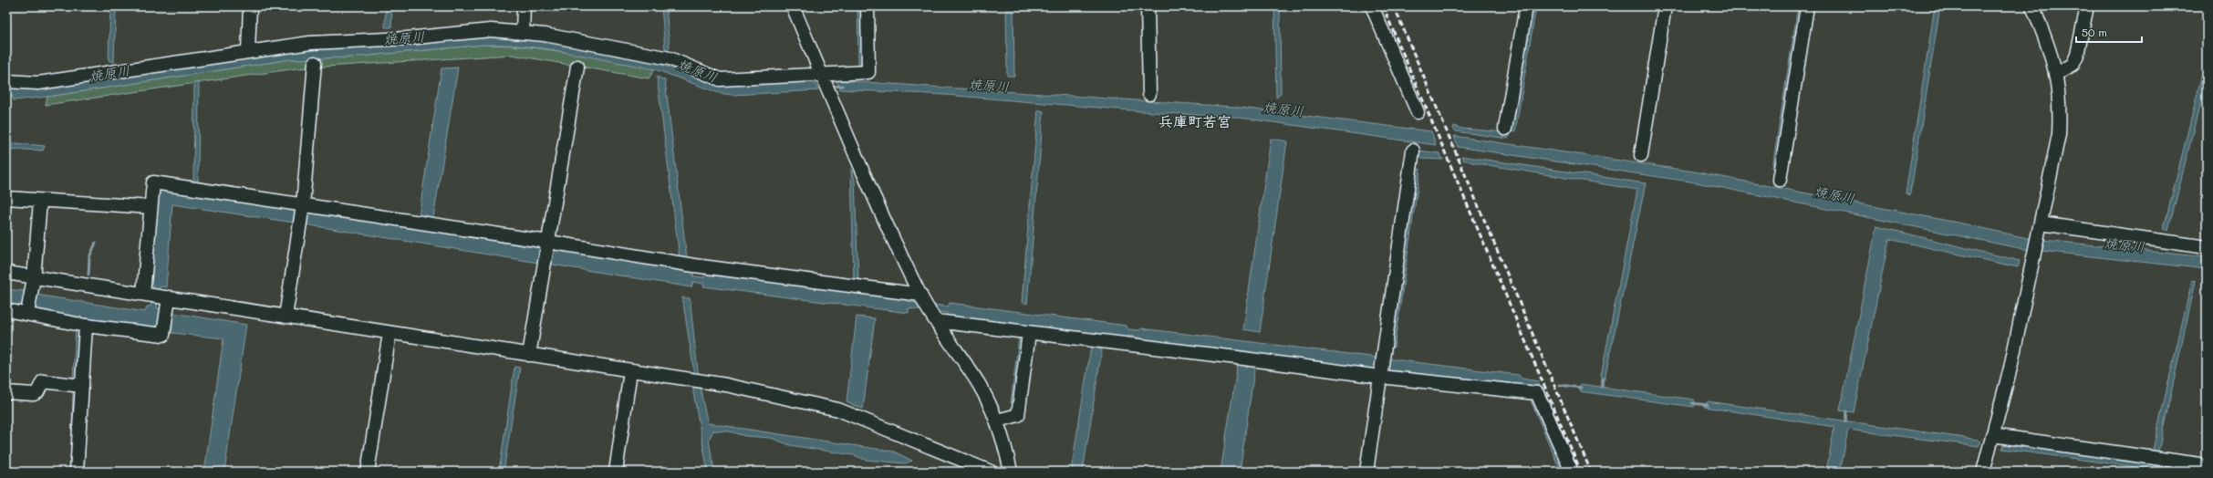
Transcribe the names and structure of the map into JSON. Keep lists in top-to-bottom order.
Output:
{
  "districts": ["兵庫町若宮"],
  "water": ["焼原川"],
  "scale_bar": "50 m"
}
